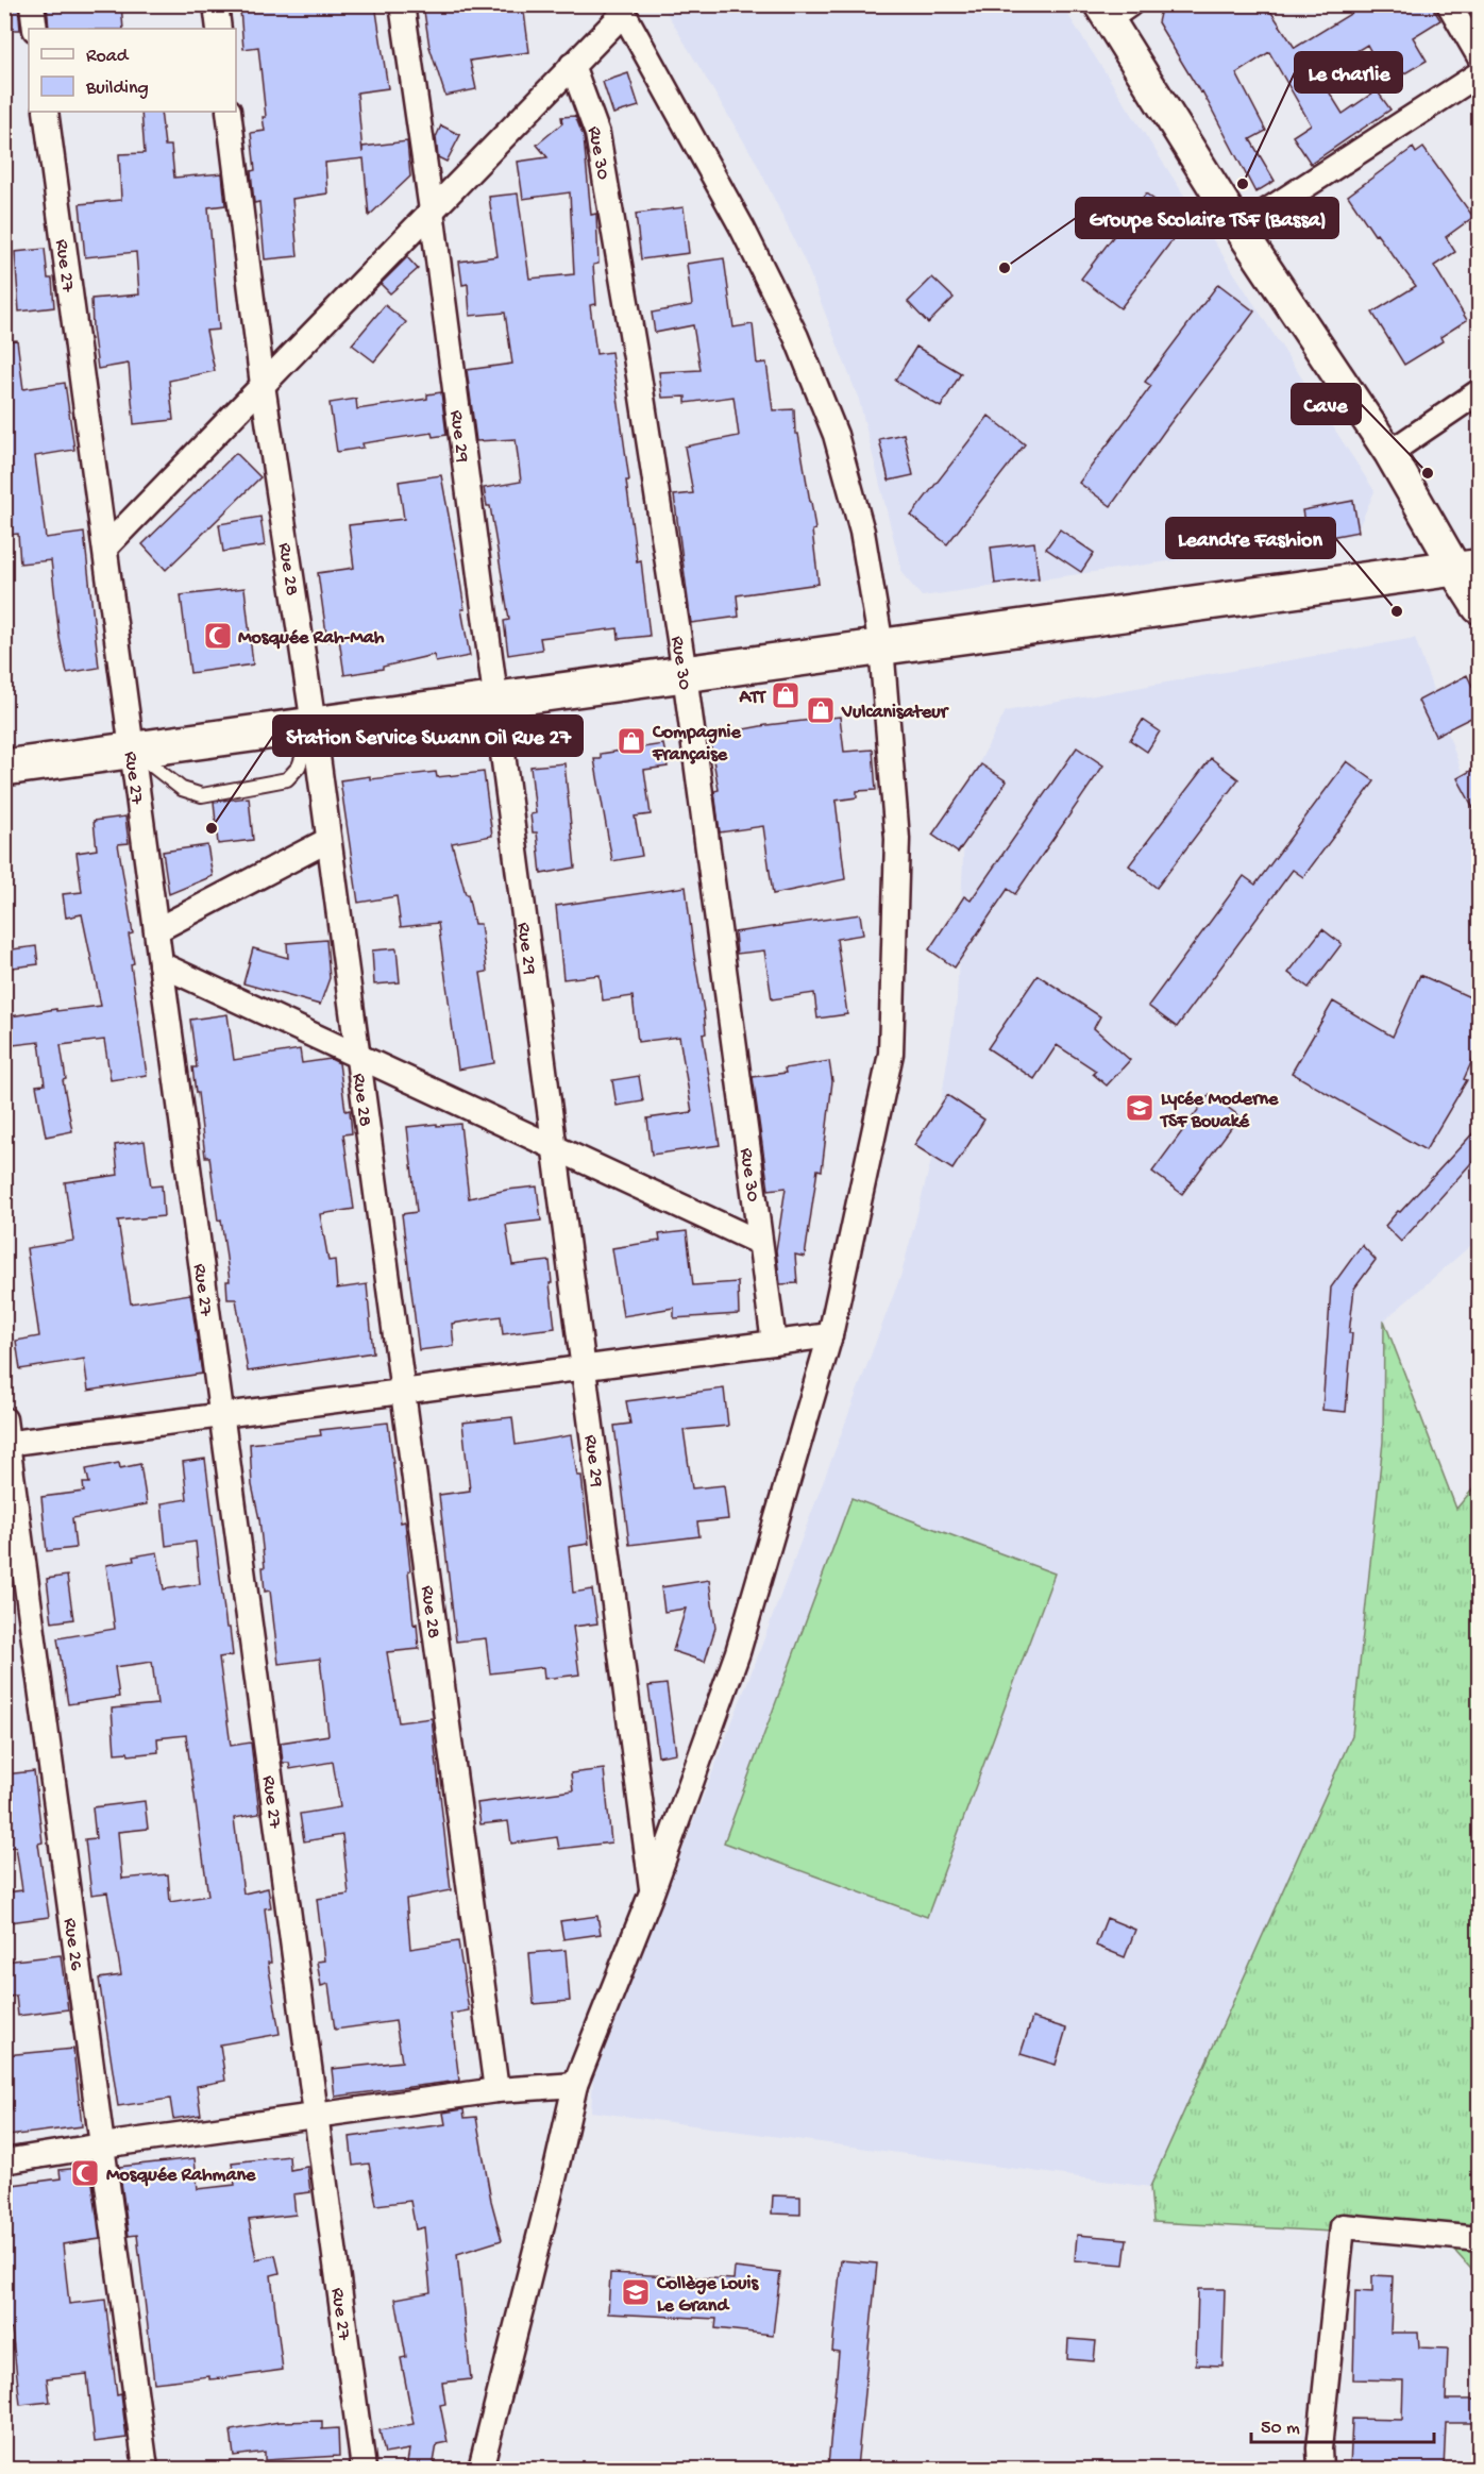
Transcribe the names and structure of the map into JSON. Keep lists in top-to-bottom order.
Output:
{
  "streets": {
    "street": [
      "Rue 30",
      "Rue 27",
      "Rue 29",
      "Rue 28",
      "Rue 26"
    ]
  },
  "places": {
    "other": [
      "Le charlie",
      "Groupe Scolaire TSF (Bassa)",
      "Cave",
      "Leandre Fashion",
      "Station Service Swann Oil Rue 27"
    ],
    "mosque": ["Mosquée Rah-Mah", "Mosquée Rahmane"],
    "shop": ["ATT", "Vulcanisateur", "Compagnie Française"],
    "school or university": ["Lycée Moderne TSF Bouaké", "Collège Louis Le Grand"]
  },
  "legend": ["Road", "Building"],
  "scale_bar": "50 m"
}
